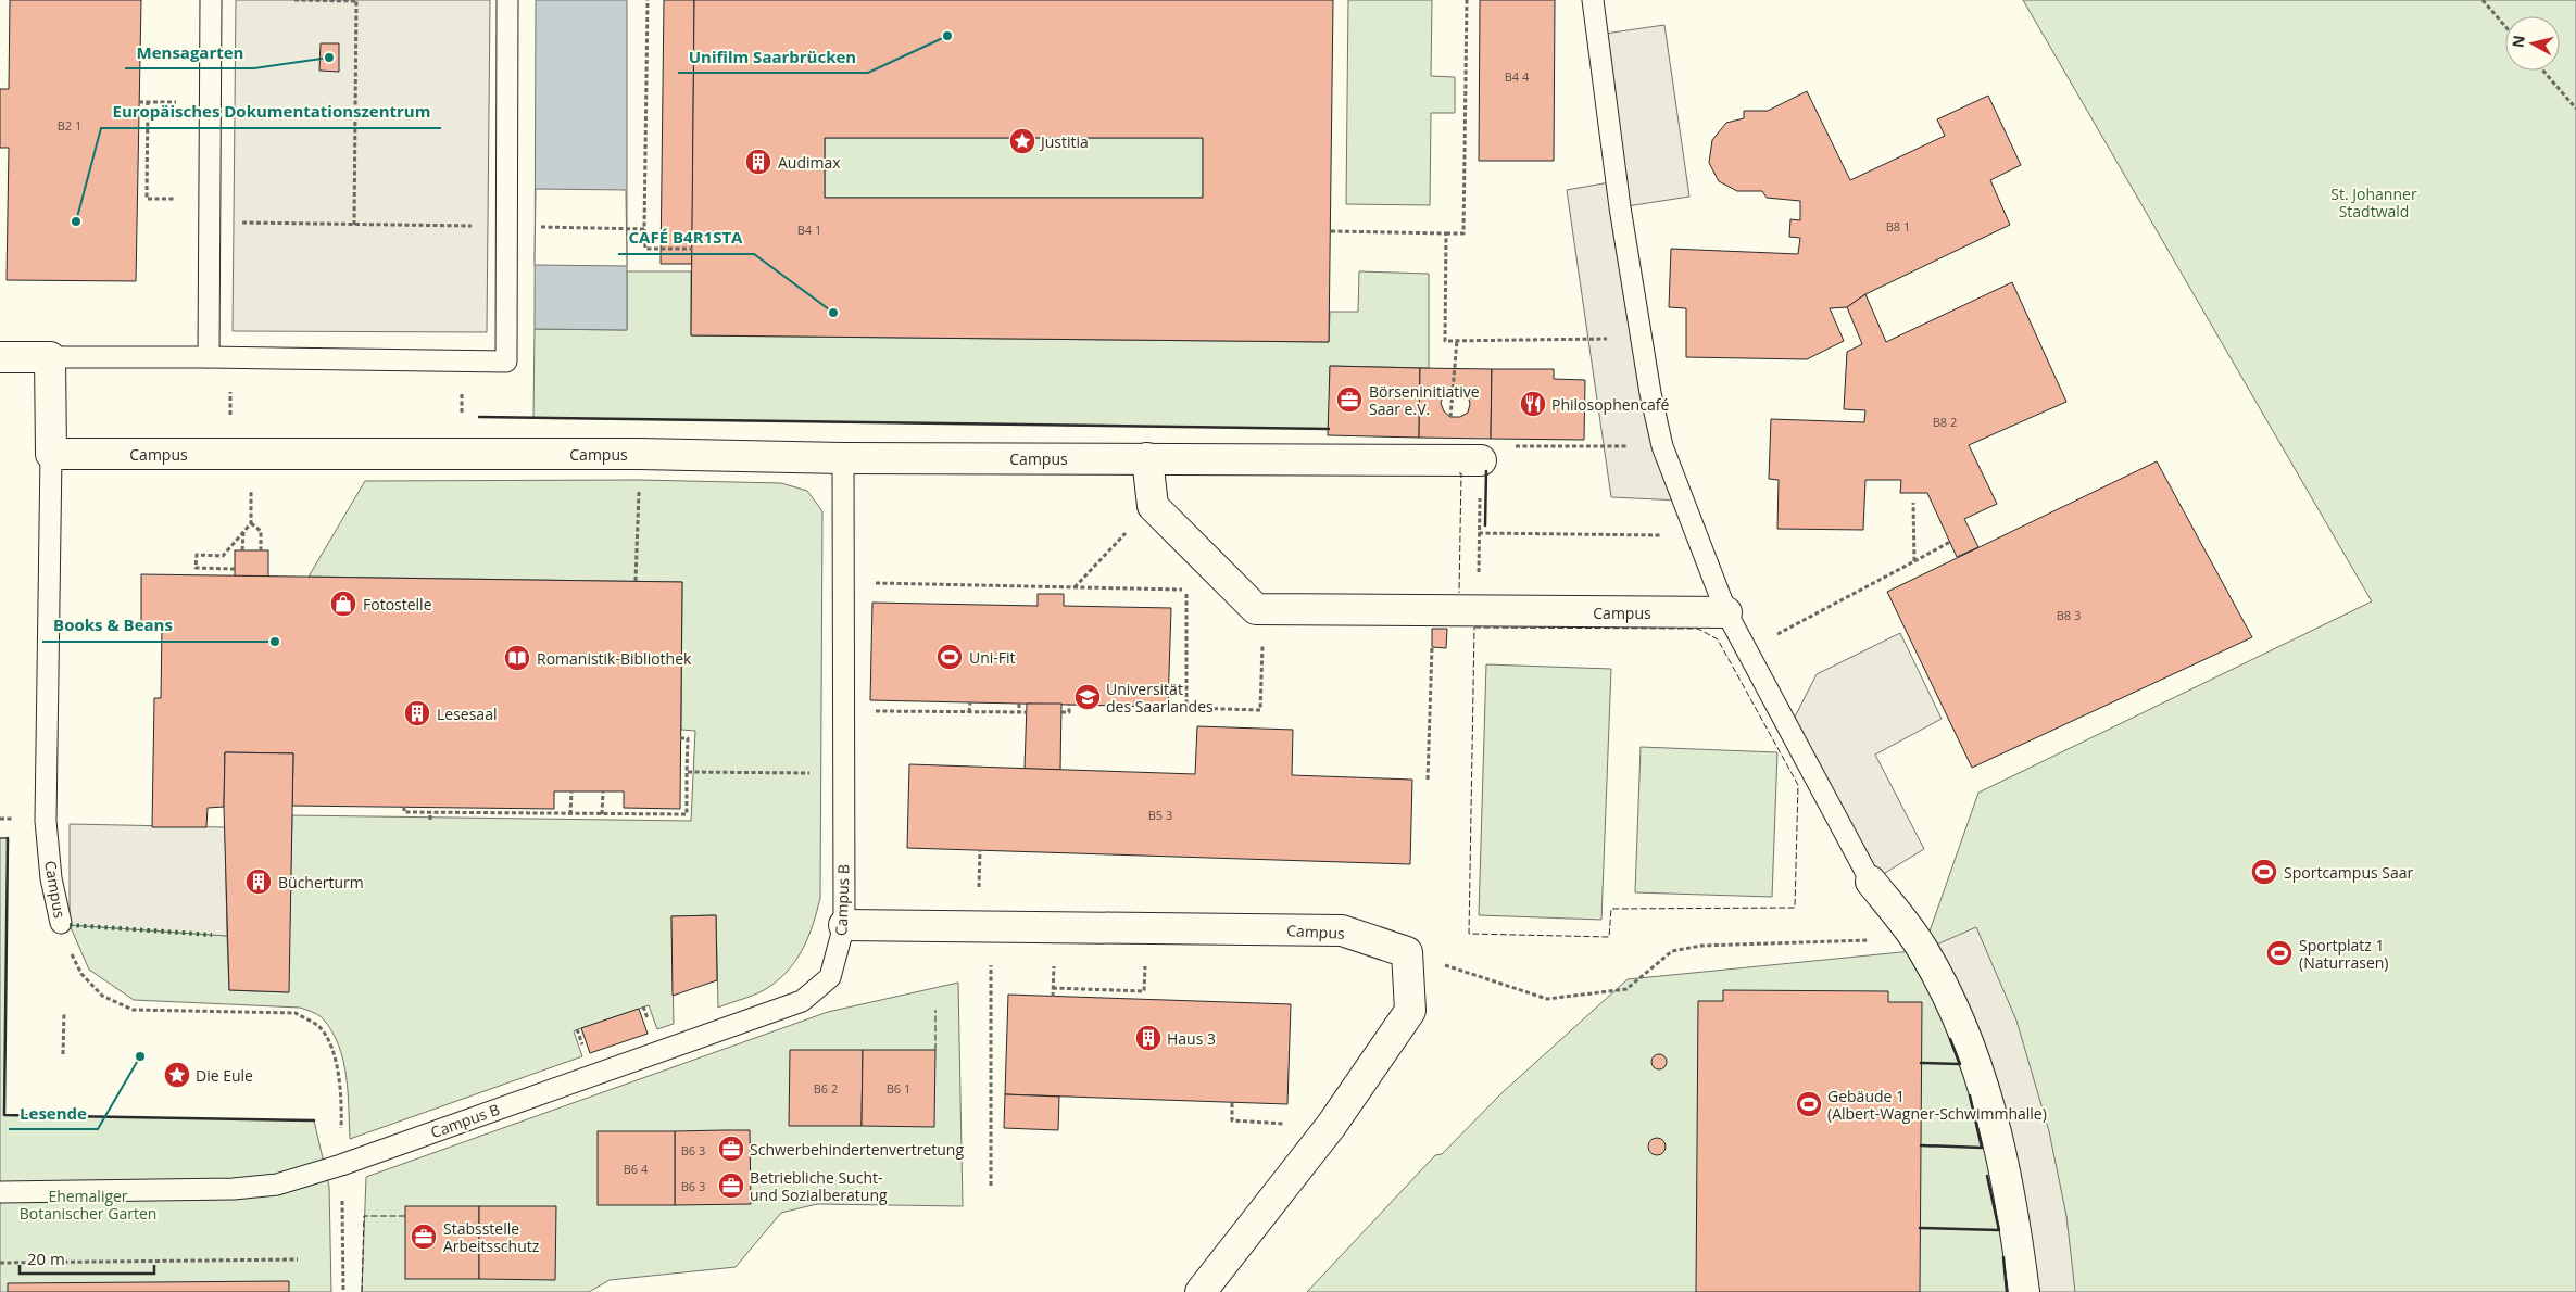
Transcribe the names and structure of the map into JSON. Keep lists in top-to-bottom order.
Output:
{
  "streets": {
    "street": ["Campus"],
    "lane": ["Campus B"]
  },
  "crossings": [
    ["Campus", "Campus B"]
  ],
  "parks": ["St. Johanner Stadtwald", "Ehemaliger Botanischer Garten"],
  "places": {
    "other": [
      "Unifilm Saarbrücken",
      "Mensagarten",
      "Europäisches Dokumentationszentrum",
      "CAFÉ B4R1STA",
      "Books & Beans",
      "Lesende"
    ],
    "place": ["Justitia", "Die Eule"],
    "building": [
      "Audimax",
      "Lesesaal",
      "Bücherturm",
      "Haus 3"
    ],
    "office": [
      "Börseninitiative Saar e.V.",
      "Schwerbehindertenvertretung",
      "Betriebliche Sucht- und Sozialberatung",
      "Stabsstelle Arbeitsschutz"
    ],
    "restaurant": ["Philosophencafé"],
    "shop": ["Fotostelle"],
    "sports": [
      "Uni-Fit",
      "Sportcampus Saar",
      "Sportplatz 1 (Naturrasen)",
      "Gebäude 1 (Albert-Wagner-Schwimmhalle)"
    ],
    "library": ["Romanistik-Bibliothek"],
    "school or university": ["Universität des Saarlandes"]
  },
  "house_numbers": [
    "B4 4",
    "B2 1",
    "B8 1",
    "B4 1",
    "B8 2",
    "B8 3",
    "B5 3",
    "B6 2",
    "B6 1",
    "B6 3",
    "B6 4",
    "B6 3"
  ],
  "scale_bar": "20 m",
  "north": "left"
}
